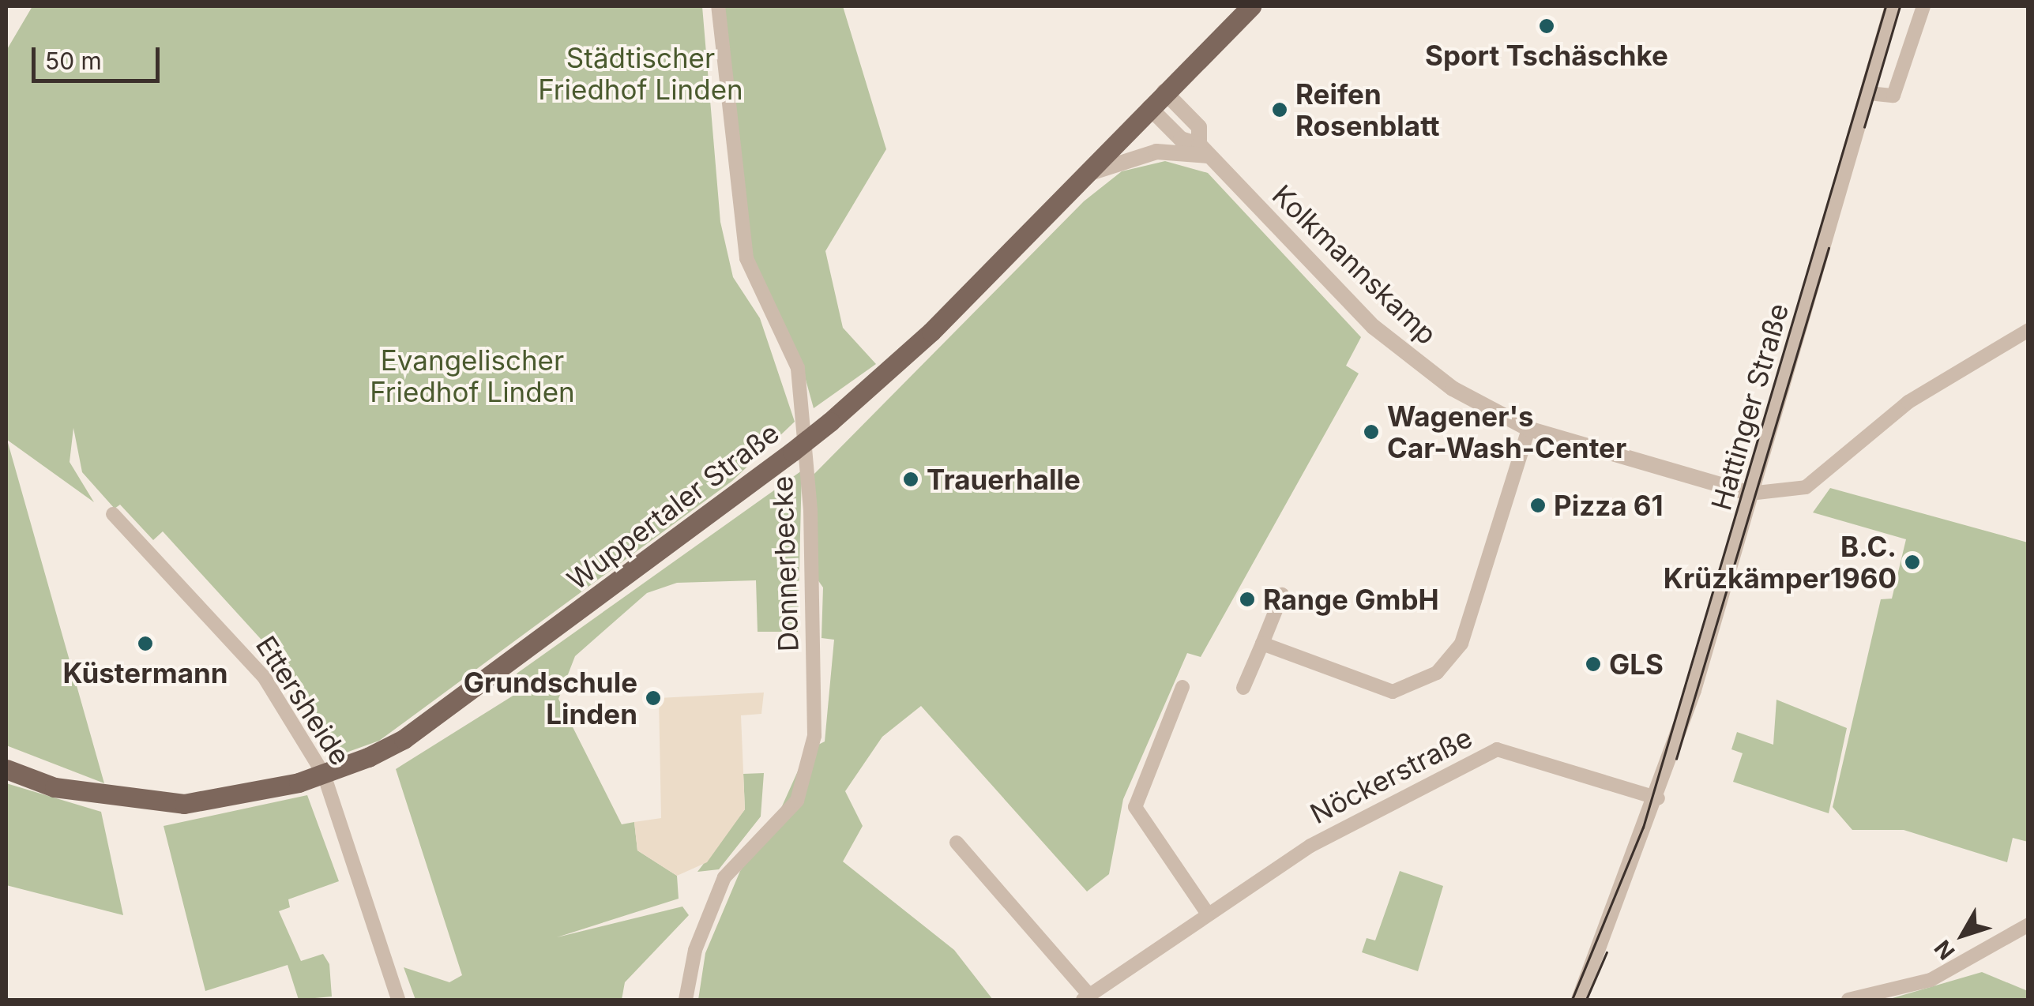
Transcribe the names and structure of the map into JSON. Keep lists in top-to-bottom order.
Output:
{
  "streets": {
    "main road": ["Wuppertaler Straße"],
    "street": [
      "Kolkmannskamp",
      "Hattinger Straße",
      "Donnerbecke",
      "Ettersheide",
      "Nöckerstraße"
    ]
  },
  "crossings": [
    ["Kolkmannskamp", "Hattinger Straße"],
    ["Kolkmannskamp", "Wuppertaler Straße"],
    ["Hattinger Straße", "Nöckerstraße"],
    ["Wuppertaler Straße", "Ettersheide"]
  ],
  "parks": ["Städtischer Friedhof Linden", "Evangelischer Friedhof Linden"],
  "places": [
    "Sport Tschäschke",
    "Reifen Rosenblatt",
    "Wagener's Car-Wash-Center",
    "Trauerhalle",
    "Pizza 61",
    "B.C. Krüzkämper1960",
    "Range GmbH",
    "Küstermann",
    "GLS",
    "Grundschule Linden"
  ],
  "scale_bar": "50 m",
  "north": "bottom left"
}
